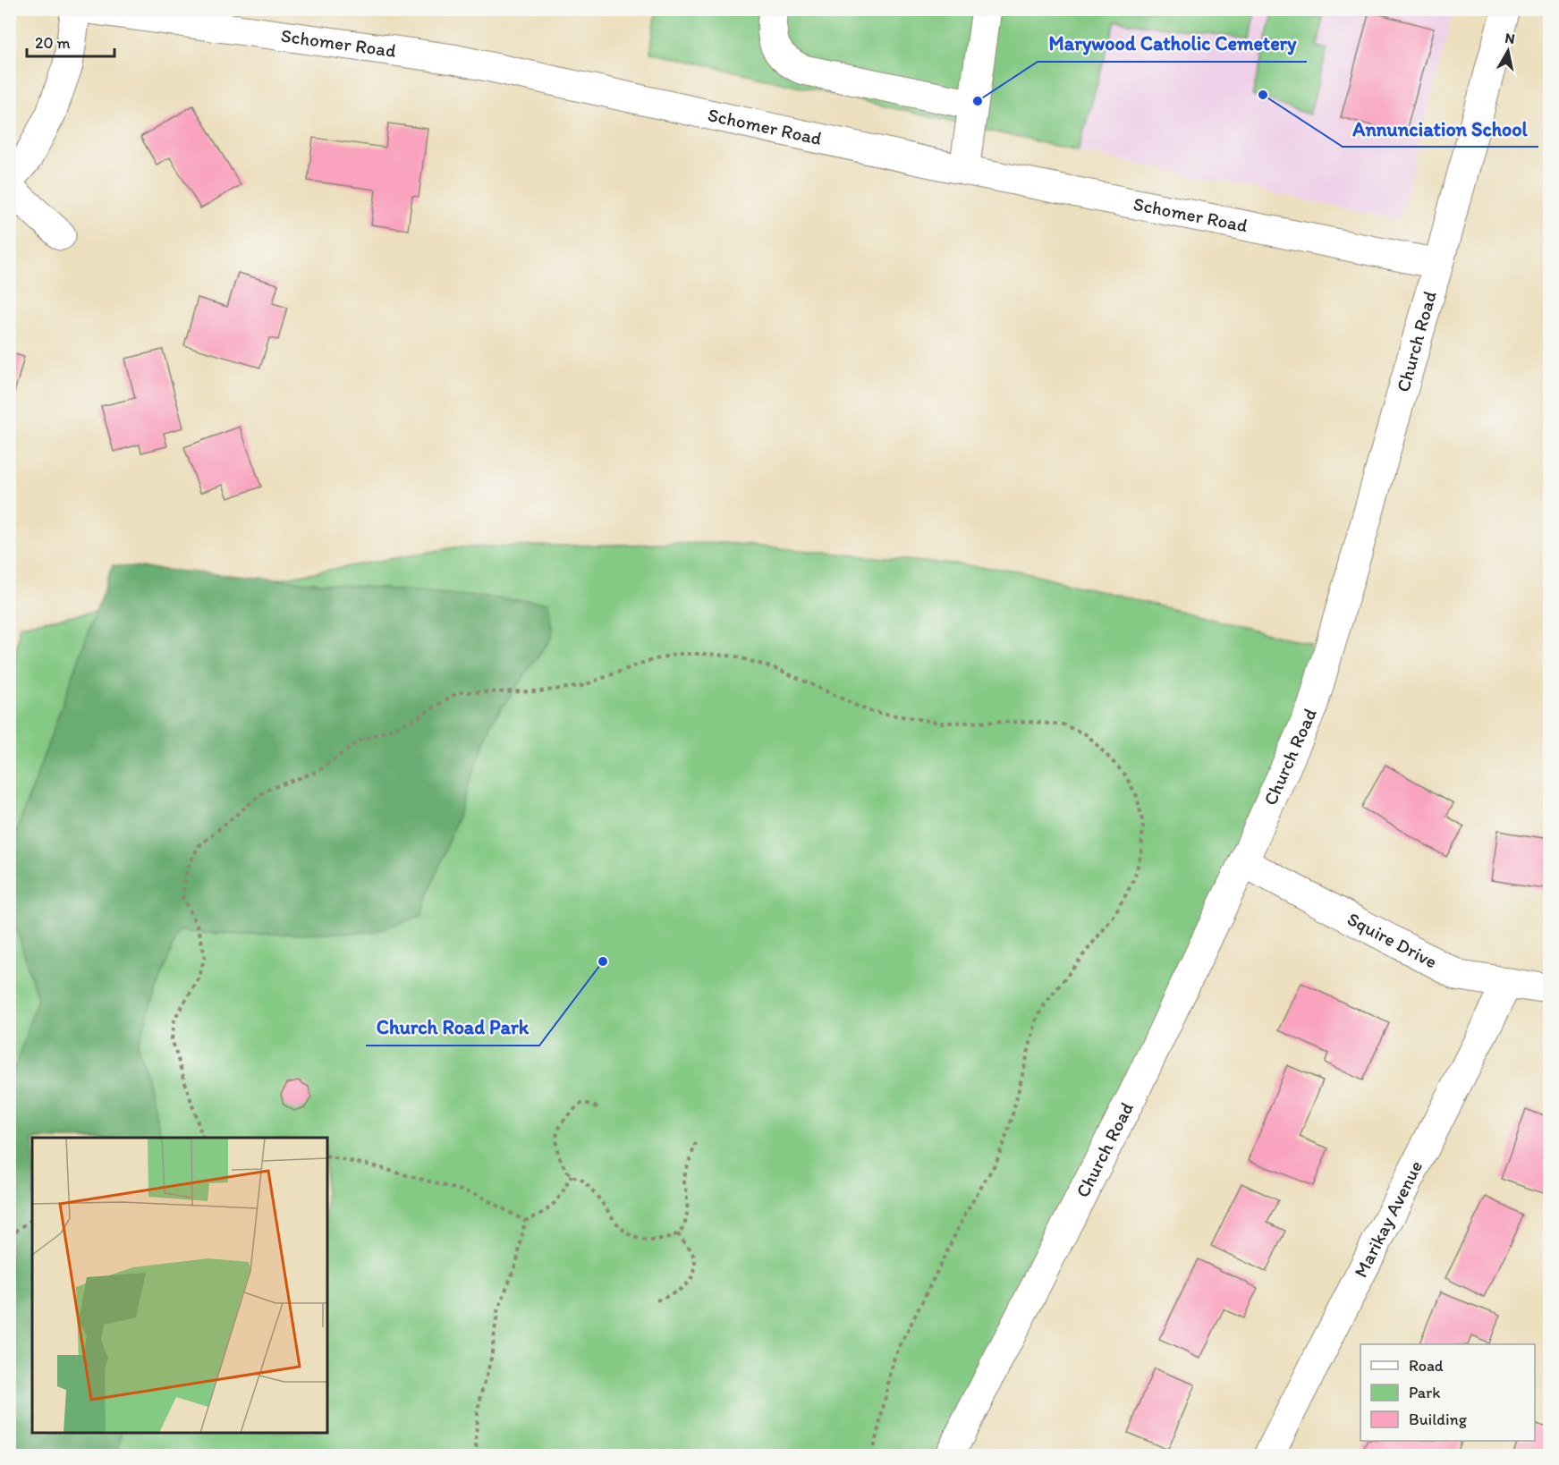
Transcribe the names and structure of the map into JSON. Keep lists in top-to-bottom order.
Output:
{
  "streets": {
    "street": [
      "Schomer Road",
      "Church Road",
      "Squire Drive",
      "Marikay Avenue"
    ]
  },
  "crossings": [
    ["Schomer Road", "Church Road"],
    ["Church Road", "Squire Drive"],
    ["Squire Drive", "Marikay Avenue"]
  ],
  "places": ["Annunciation School", "Marywood Catholic Cemetery", "Church Road Park"],
  "legend": ["Road", "Park", "Building"],
  "scale_bar": "20 m",
  "north": "top"
}
